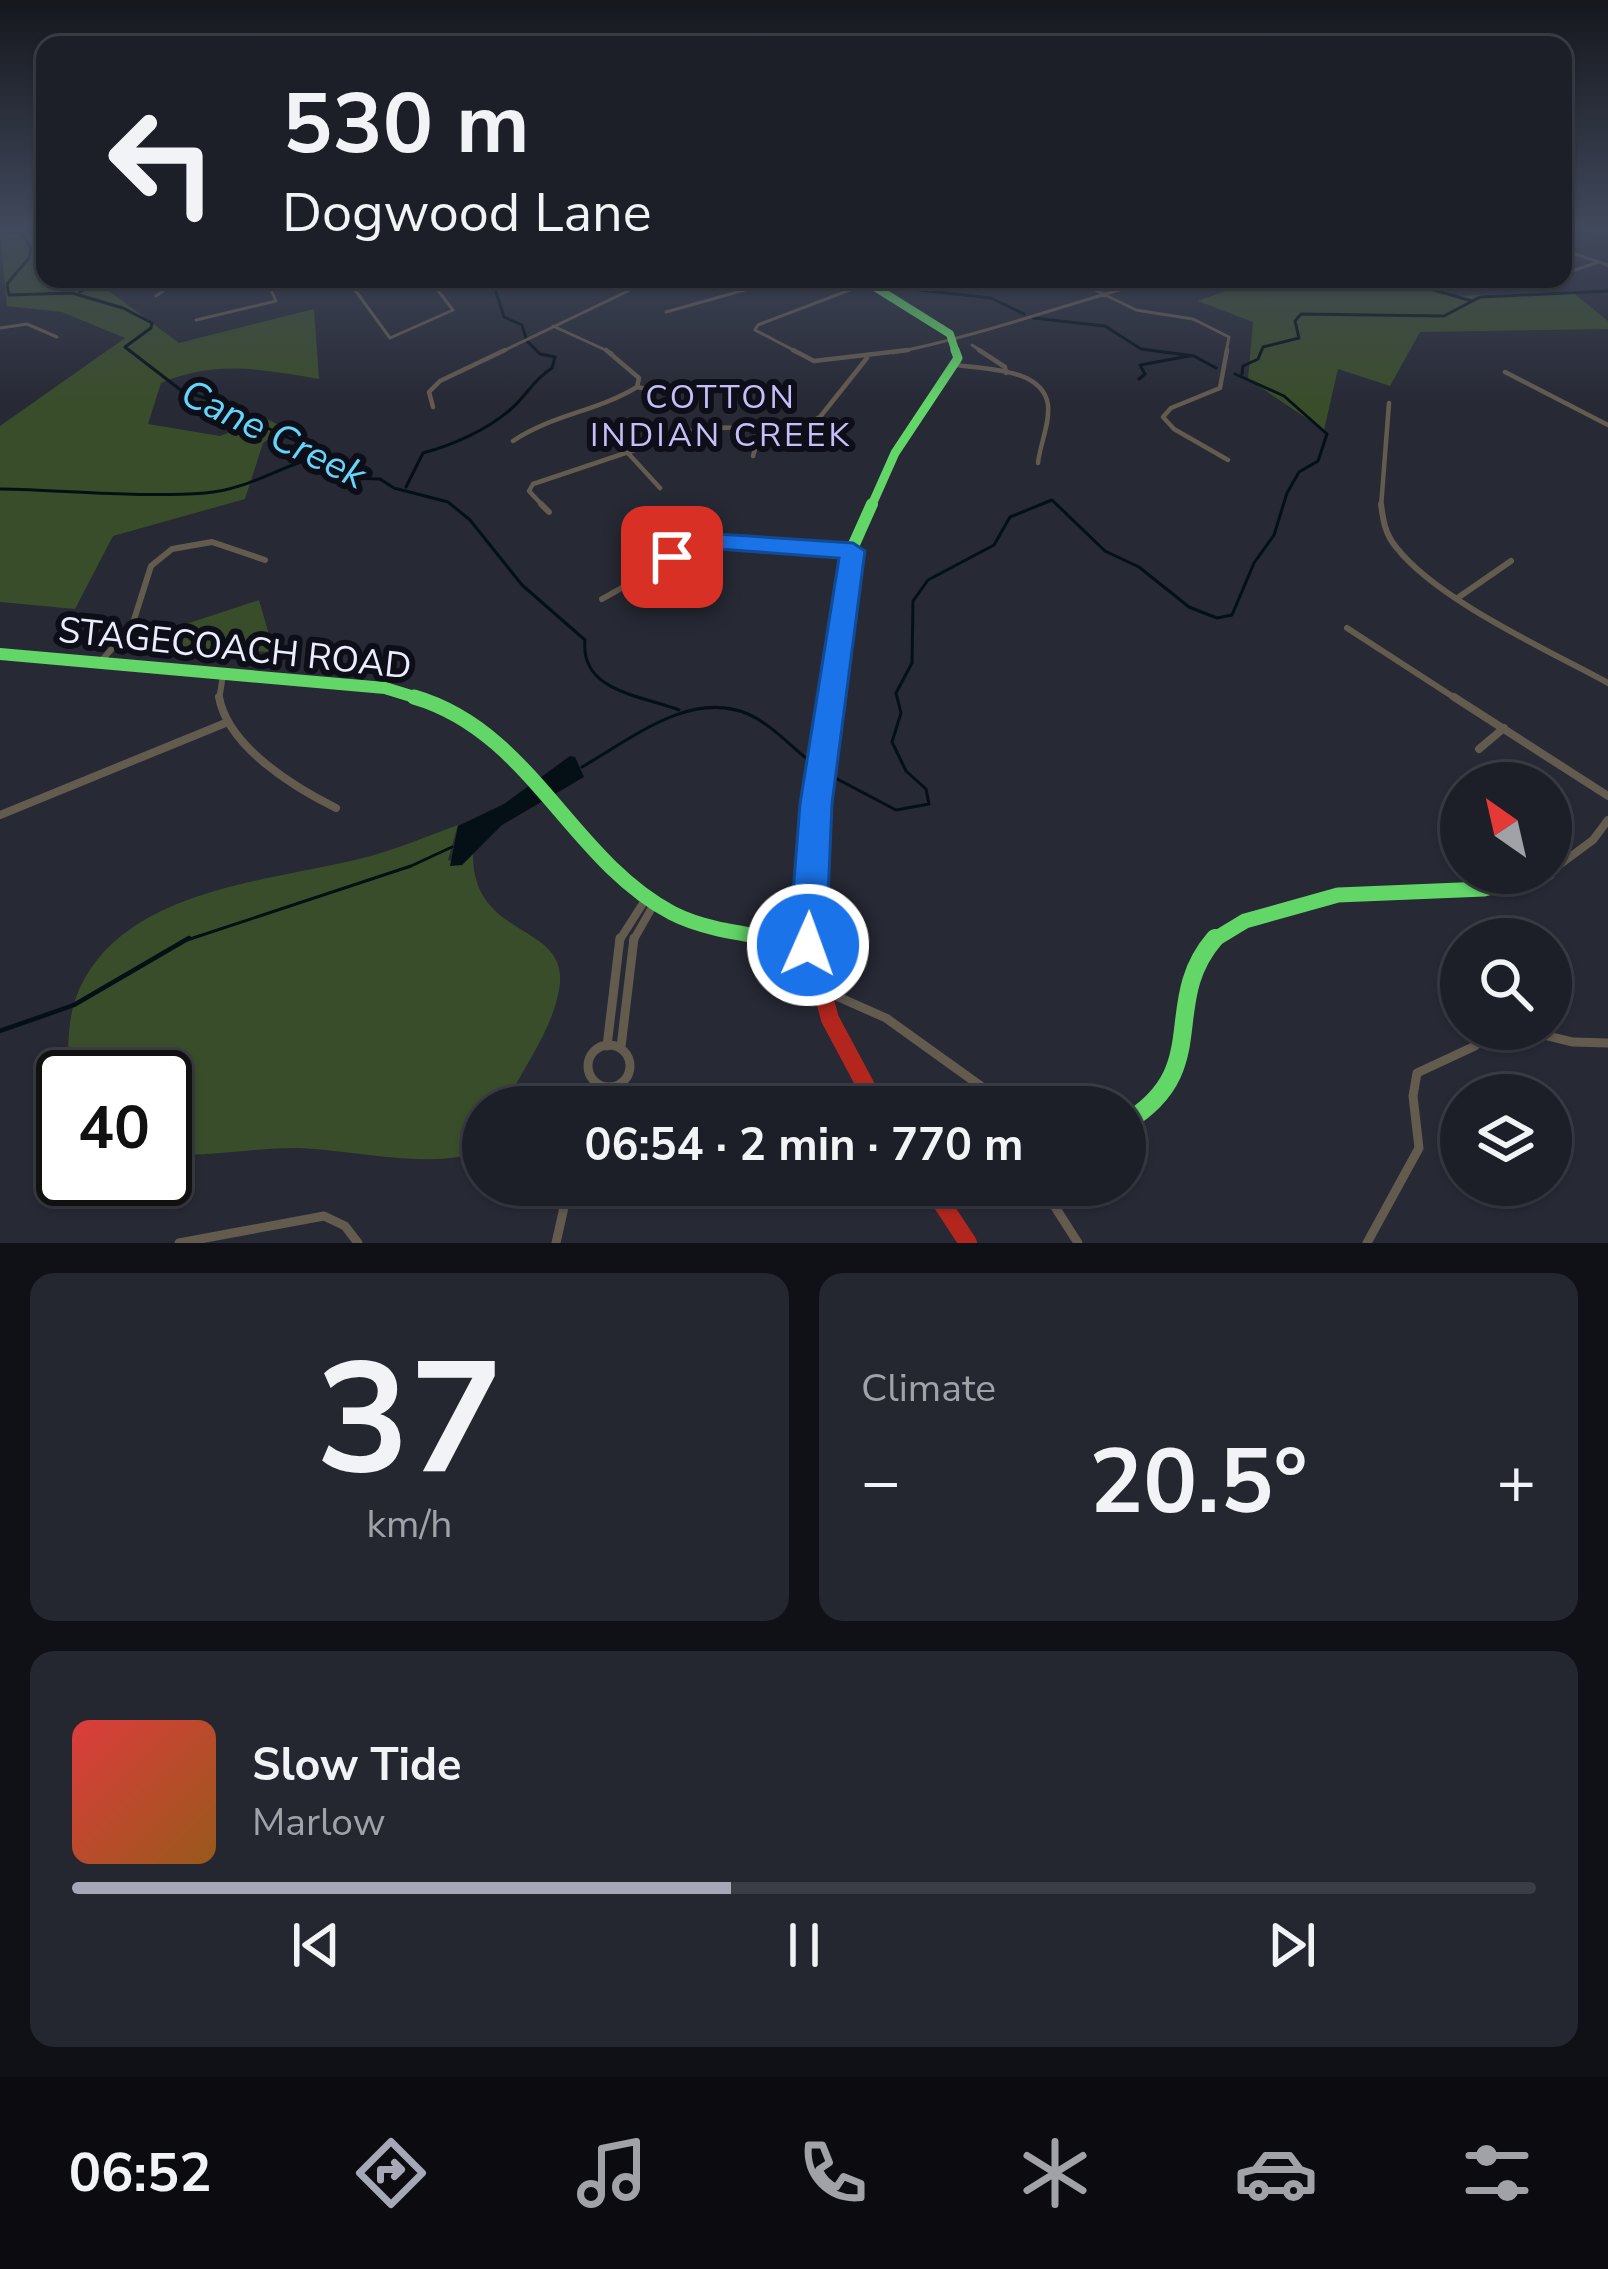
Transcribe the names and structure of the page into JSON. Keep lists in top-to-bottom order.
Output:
{
  "streets": {
    "street": ["STAGECOACH ROAD"]
  },
  "districts": ["COTTON INDIAN CREEK"],
  "water": ["Cane Creek"],
  "north": "top left",
  "page": {
    "turn": ["530 m", "Dogwood Lane"],
    "limit": "40",
    "trip": "06:54 · 2 min · 770 m",
    "tile": [
      ["37", "km/h"],
      "Climate"
    ],
    "heat": ["−", "20.5°", "+"],
    "song": ["Slow Tide", "Marlow"],
    "tabs": "06:52"
  }
}
